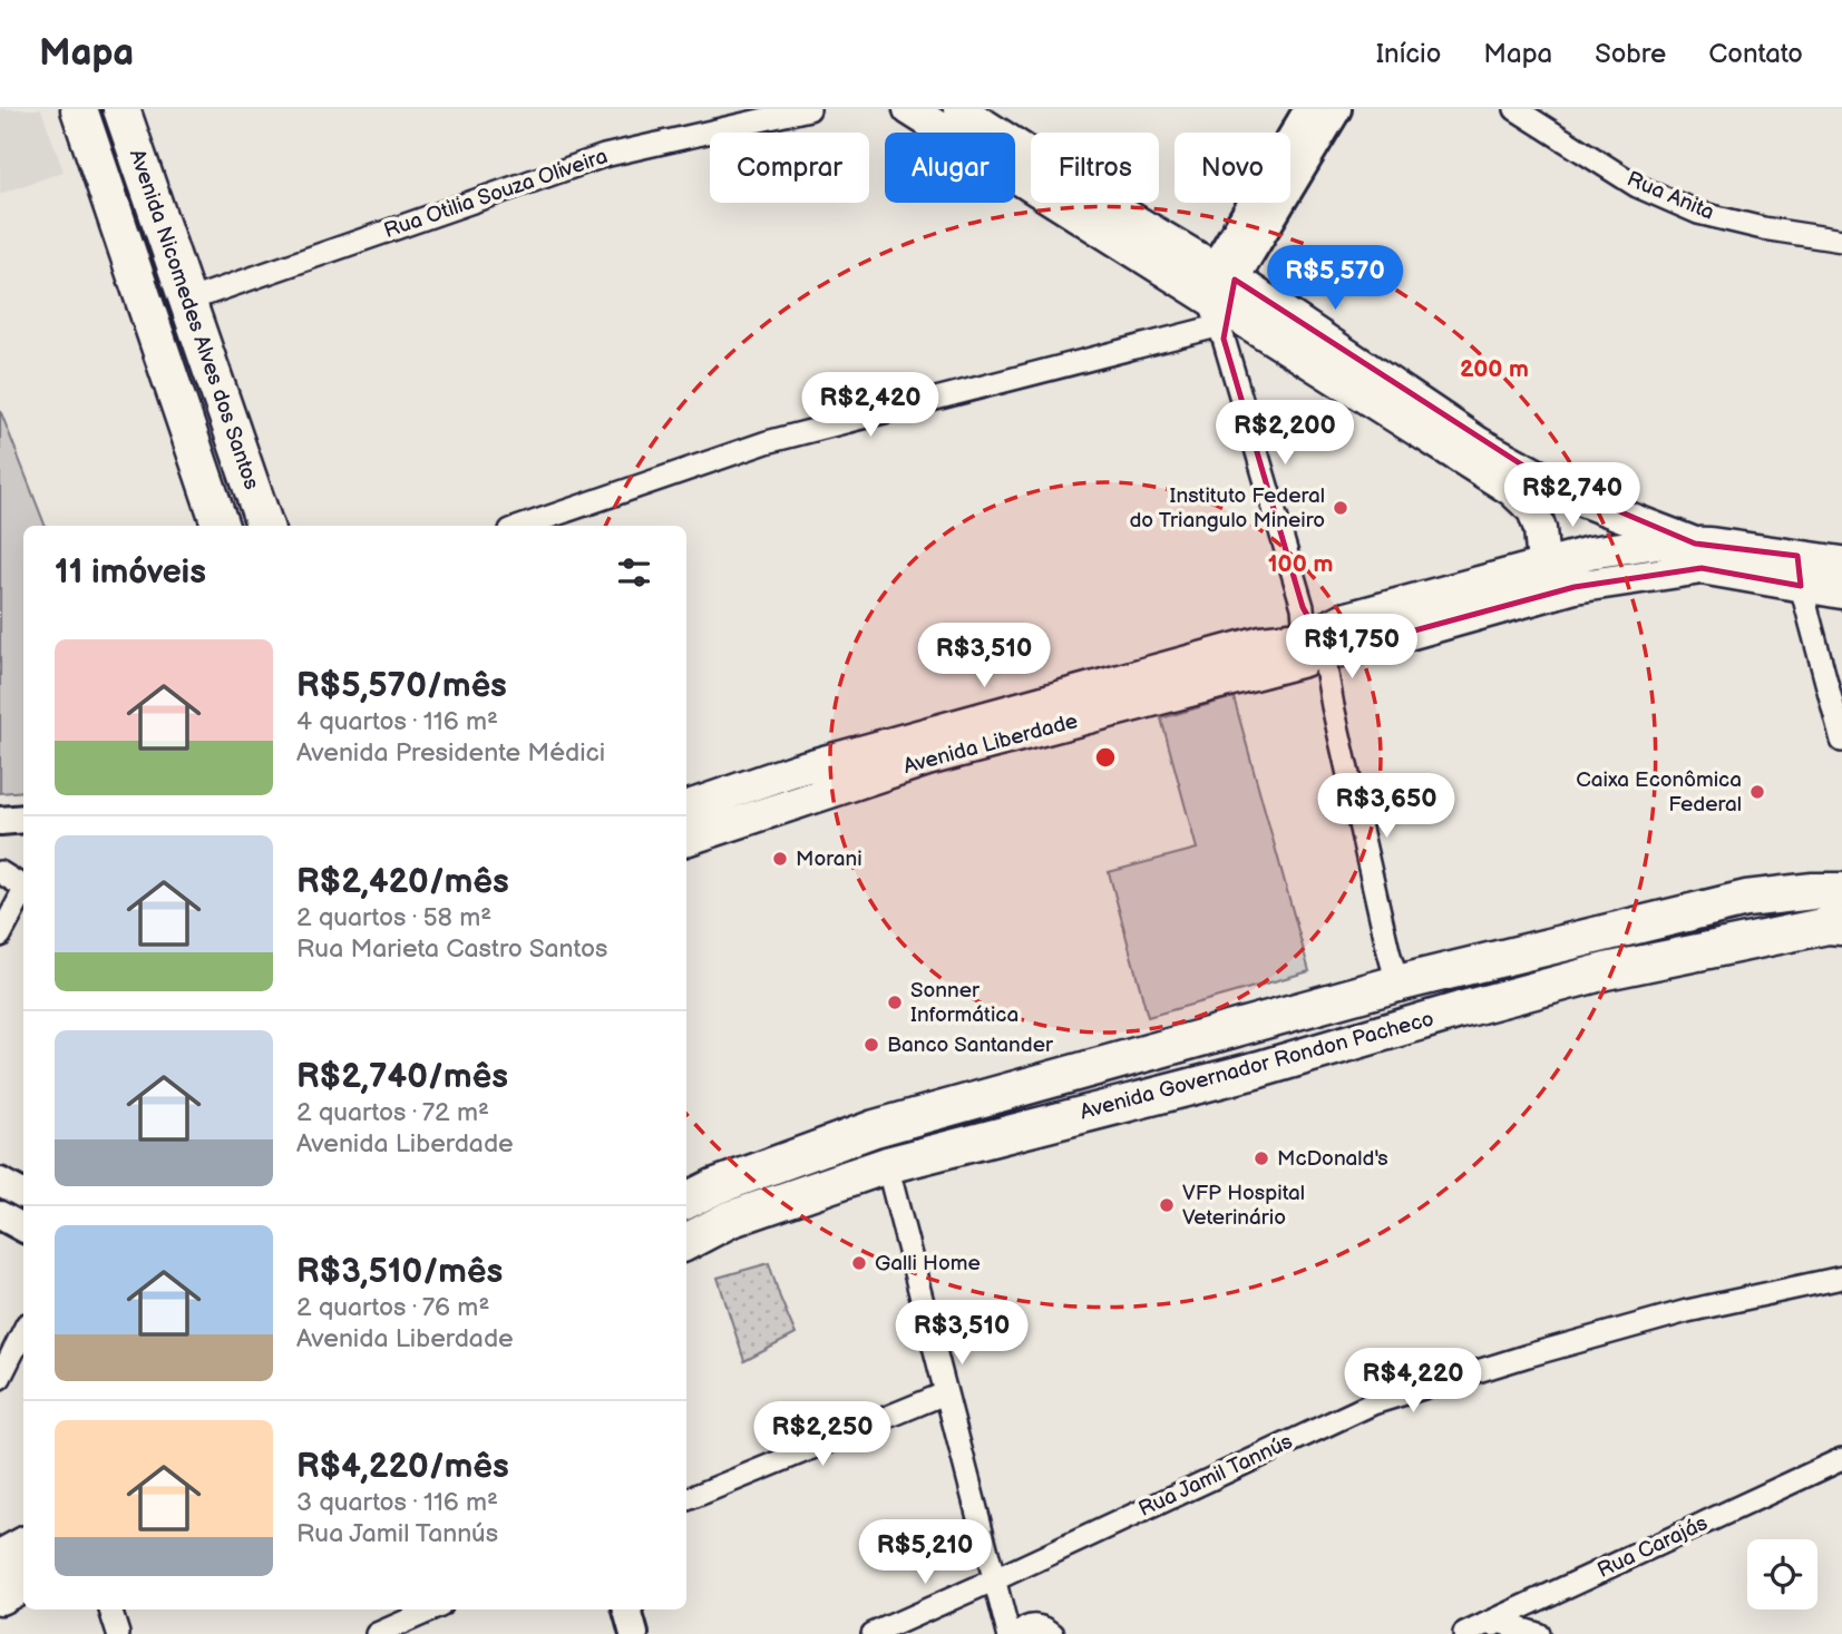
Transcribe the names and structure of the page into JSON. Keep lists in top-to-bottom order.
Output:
{
  "streets": {
    "main road": ["Avenida Nicomedes Alves dos Santos", "Avenida Liberdade", "Avenida Governador Rondon Pacheco"],
    "street": [
      "Rua Otilia Souza Oliveira",
      "Rua Anita",
      "Rua Jamil Tannús",
      "Rua Carajás"
    ]
  },
  "crossings": [
    ["Rua Otilia Souza Oliveira", "Avenida Nicomedes Alves dos Santos"]
  ],
  "places": [
    "Instituto Federal do Triangulo Mineiro",
    "Caixa Econômica Federal",
    "Morani",
    "Sonner Informática",
    "Banco Santander",
    "McDonald's",
    "VFP Hospital Veterinário",
    "Galli Home"
  ],
  "page": {
    "header": "Mapa",
    "nav": [
      "Início",
      "Mapa",
      "Sobre",
      "Contato"
    ],
    "chip": [
      "Comprar",
      "Alugar",
      "Filtros",
      "Novo"
    ],
    "price": [
      "R$5,570",
      "R$2,420",
      "R$2,200",
      "R$2,740",
      "R$1,750",
      "R$3,510",
      "R$3,650",
      "R$3,510",
      "R$4,220",
      "R$2,250",
      "R$5,210"
    ],
    "heading": "11 imóveis",
    "list": [
      {
        "name": "R$5,570/mês",
        "note": "4 quartos · 116 m² · Avenida Presidente Médici"
      },
      {
        "name": "R$2,420/mês",
        "note": "2 quartos · 58 m² · Rua Marieta Castro Santos"
      },
      {
        "name": "R$2,740/mês",
        "note": "2 quartos · 72 m² · Avenida Liberdade"
      },
      {
        "name": "R$3,510/mês",
        "note": "2 quartos · 76 m² · Avenida Liberdade"
      },
      {
        "name": "R$4,220/mês",
        "note": "3 quartos · 116 m² · Rua Jamil Tannús"
      }
    ]
  },
  "rings": ["200 m", "100 m"]
}
